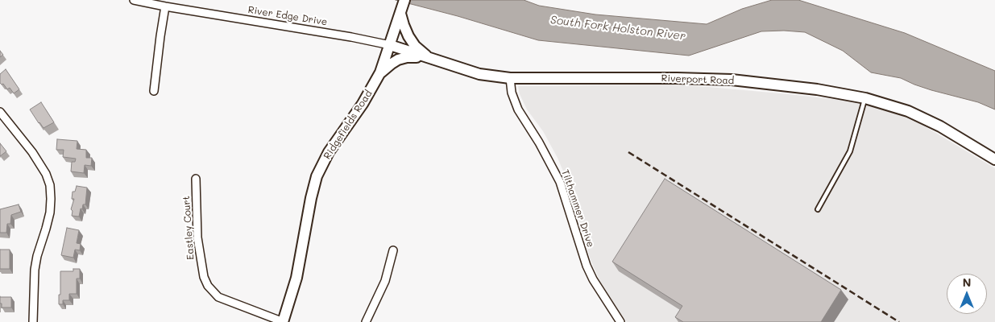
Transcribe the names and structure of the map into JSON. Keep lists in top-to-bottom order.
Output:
{
  "streets": {
    "main road": ["Riverport Road", "Ridgefields Road"],
    "street": ["River Edge Drive", "Tilthammer Drive", "Eastley Court"]
  },
  "crossings": [
    ["River Edge Drive", "Riverport Road"],
    ["River Edge Drive", "Ridgefields Road"],
    ["Riverport Road", "Ridgefields Road"],
    ["Riverport Road", "Tilthammer Drive"],
    ["Ridgefields Road", "Eastley Court"]
  ],
  "water": ["South Fork Holston River"],
  "north": "top"
}
